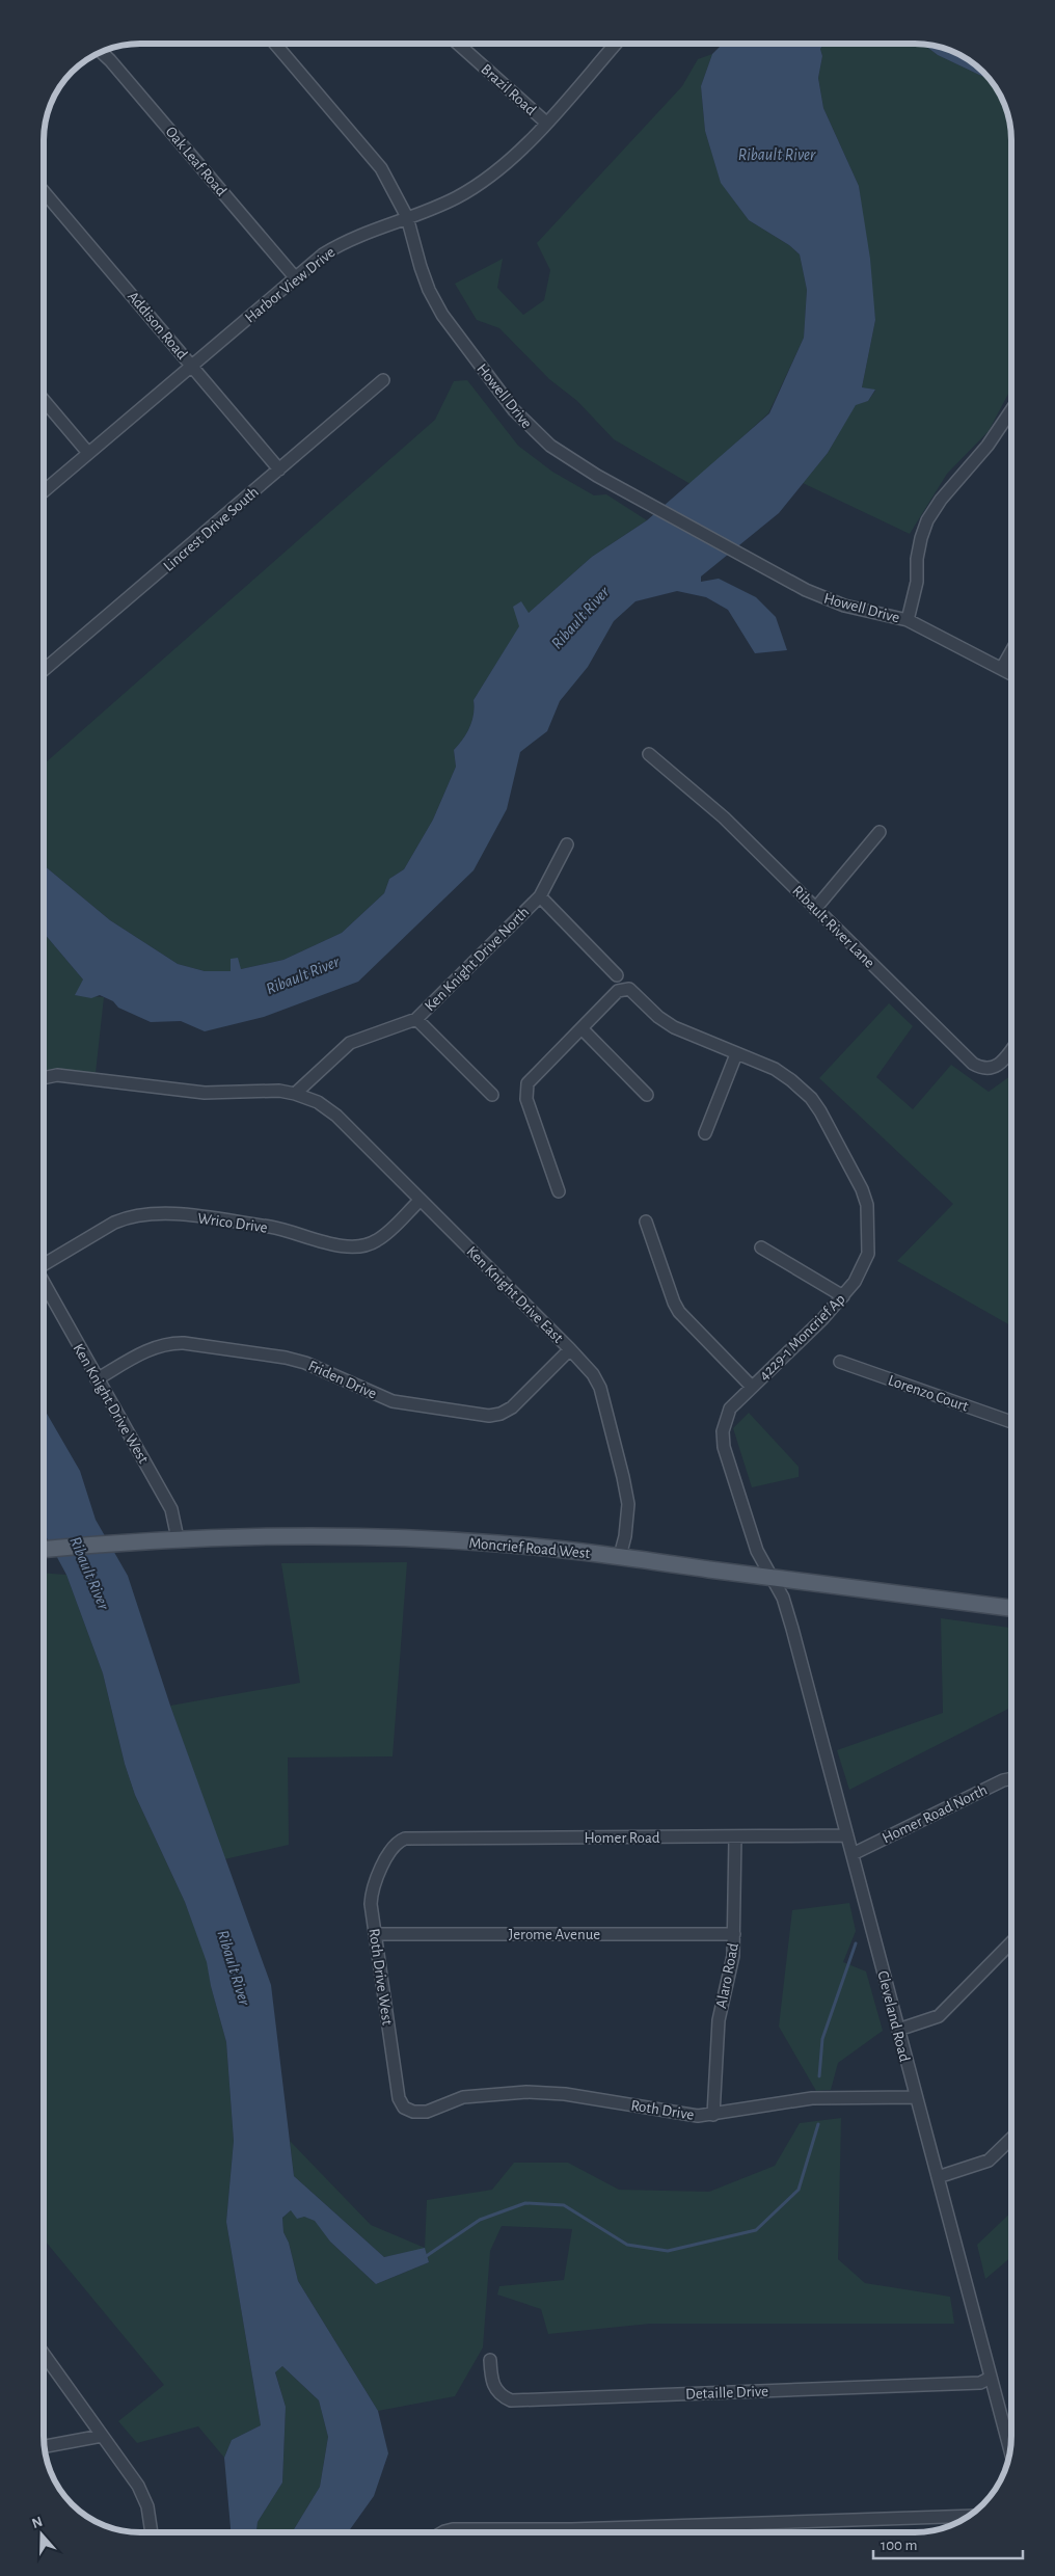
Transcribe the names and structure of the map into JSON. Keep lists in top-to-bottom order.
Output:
{
  "streets": {
    "main road": ["Moncrief Road West"],
    "street": [
      "Brazil Road",
      "Oak Leaf Road",
      "Harbor View Drive",
      "Addison Road",
      "Howell Drive",
      "Lincrest Drive South",
      "Ribault River Lane",
      "Ken Knight Drive North",
      "Wrico Drive",
      "Ken Knight Drive East",
      "4229-1 Moncrief Ap",
      "Friden Drive",
      "Lorenzo Court",
      "Ken Knight Drive West",
      "Homer Road North",
      "Homer Road",
      "Jerome Avenue",
      "Alaro Road",
      "Roth Drive West",
      "Cleveland Road",
      "Roth Drive",
      "Detaille Drive"
    ]
  },
  "crossings": [
    ["Brazil Road", "Harbor View Drive"],
    ["Oak Leaf Road", "Harbor View Drive"],
    ["Harbor View Drive", "Addison Road"],
    ["Harbor View Drive", "Howell Drive"],
    ["Addison Road", "Lincrest Drive South"],
    ["Ken Knight Drive North", "Ken Knight Drive East"],
    ["Wrico Drive", "Ken Knight Drive East"],
    ["Ken Knight Drive East", "Friden Drive"],
    ["Ken Knight Drive East", "Moncrief Road West"],
    ["4229-1 Moncrief Ap", "Moncrief Road West"],
    ["4229-1 Moncrief Ap", "Cleveland Road"],
    ["Friden Drive", "Ken Knight Drive West"],
    ["Ken Knight Drive West", "Moncrief Road West"],
    ["Moncrief Road West", "Cleveland Road"],
    ["Homer Road North", "Cleveland Road"],
    ["Homer Road", "Alaro Road"],
    ["Homer Road", "Roth Drive West"],
    ["Homer Road", "Cleveland Road"],
    ["Jerome Avenue", "Alaro Road"],
    ["Jerome Avenue", "Roth Drive West"],
    ["Alaro Road", "Roth Drive"],
    ["Roth Drive West", "Roth Drive"],
    ["Cleveland Road", "Roth Drive"],
    ["Cleveland Road", "Detaille Drive"]
  ],
  "water": ["Ribault River"],
  "scale_bar": "100 m",
  "north": "top"
}
